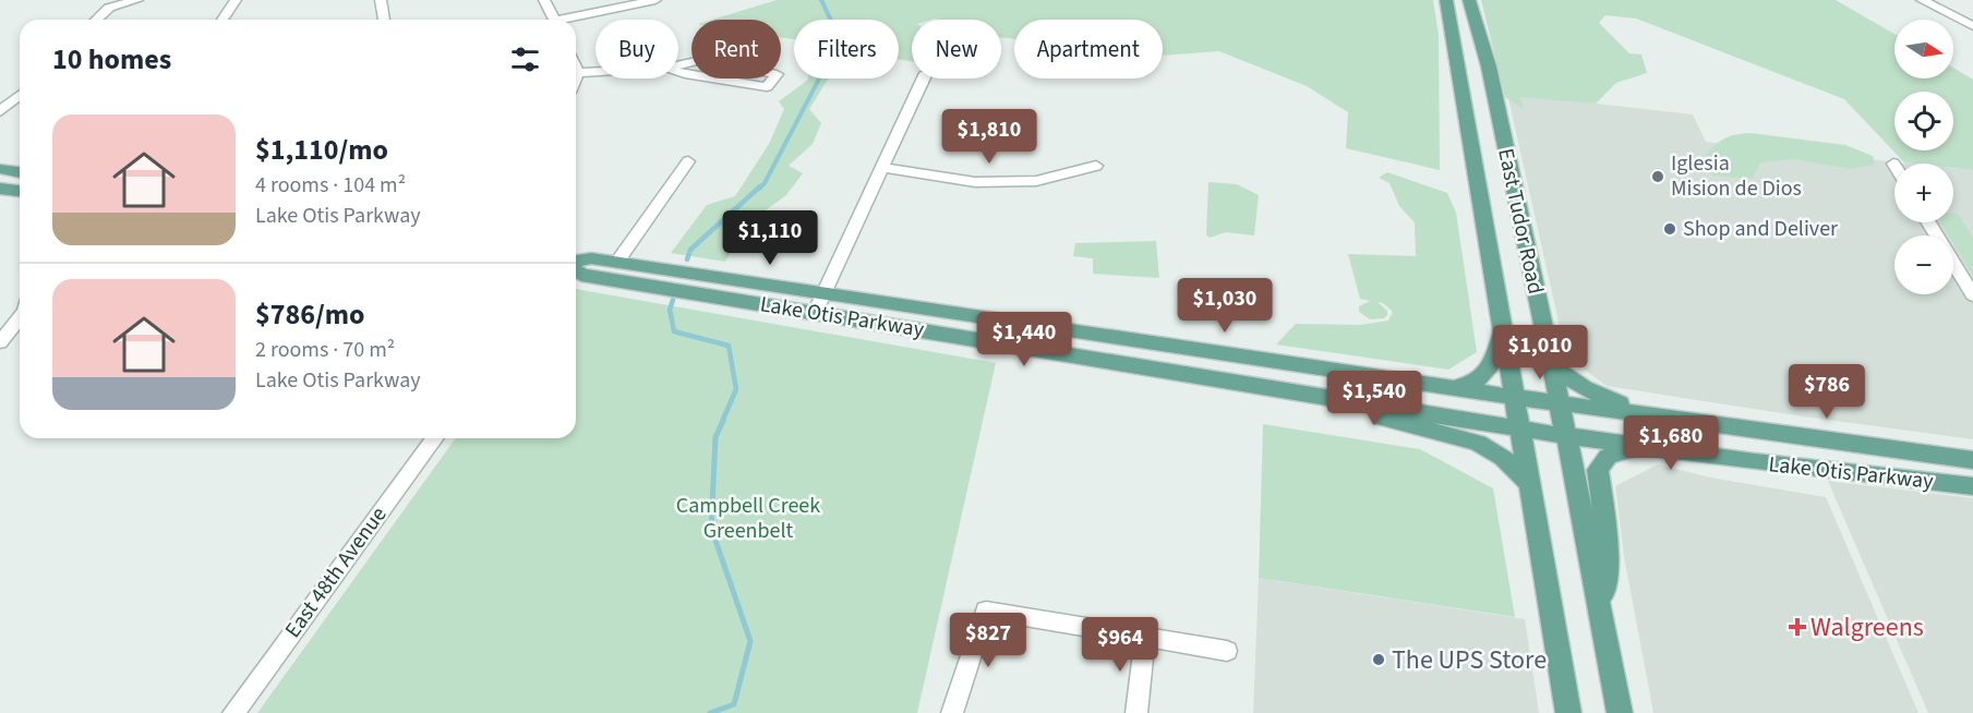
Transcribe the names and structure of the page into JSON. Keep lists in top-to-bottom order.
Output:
{
  "streets": {
    "main road": ["East Tudor Road", "Lake Otis Parkway"],
    "street": ["East 48th Avenue"]
  },
  "crossings": [
    ["East Tudor Road", "Lake Otis Parkway"]
  ],
  "parks": ["Campbell Creek Greenbelt"],
  "places": {
    "other": ["Iglesia Mision de Dios", "Shop and Deliver", "The UPS Store"],
    "health": ["Walgreens"]
  },
  "north": "right",
  "page": {
    "map_buttons": ["+", "−"],
    "chip": [
      "Buy",
      "Rent",
      "Filters",
      "New",
      "Apartment"
    ],
    "heading": "10 homes",
    "list": [
      {
        "name": "$1,110/mo",
        "note": "4 rooms · 104 m² · Lake Otis Parkway"
      },
      {
        "name": "$786/mo",
        "note": "2 rooms · 70 m² · Lake Otis Parkway"
      }
    ],
    "price": [
      "$1,810",
      "$1,110",
      "$1,030",
      "$1,440",
      "$1,010",
      "$786",
      "$1,540",
      "$1,680",
      "$827",
      "$964"
    ]
  }
}
